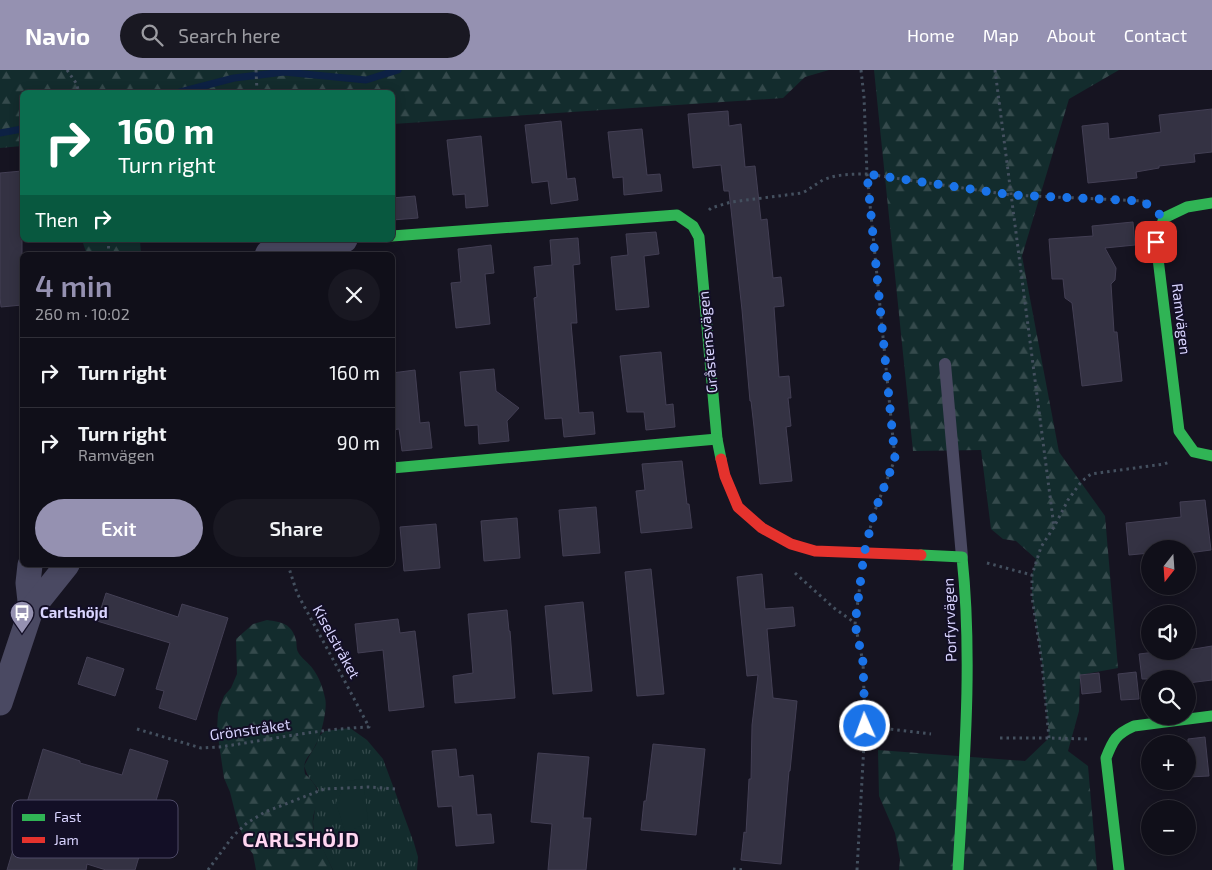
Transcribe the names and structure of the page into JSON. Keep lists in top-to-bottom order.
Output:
{
  "streets": {
    "street": ["Ramvägen", "Gråstensvägen", "Porfyrvägen"],
    "path": ["Kiselstråket", "Grönstråket"]
  },
  "crossings": [
    ["Gråstensvägen", "Porfyrvägen"],
    ["Kiselstråket", "Grönstråket"]
  ],
  "districts": ["CARLSHÖJD"],
  "places": {
    "bus stop": ["Carlshöjd"]
  },
  "legend": ["Fast", "Jam"],
  "north": "bottom",
  "page": {
    "header": "Navio",
    "search": "Search here",
    "nav": [
      "Home",
      "Map",
      "About",
      "Contact"
    ],
    "turn": ["160 m", "Turn right"],
    "then": "Then",
    "heading": ["4 min", "260 m · 10:02"],
    "list": [
      {
        "name": "Turn right",
        "value": "160 m"
      },
      {
        "name": "Turn right",
        "note": "Ramvägen",
        "value": "90 m"
      }
    ],
    "buttons": ["Exit", "Share"],
    "map_buttons": ["+", "−"]
  }
}
